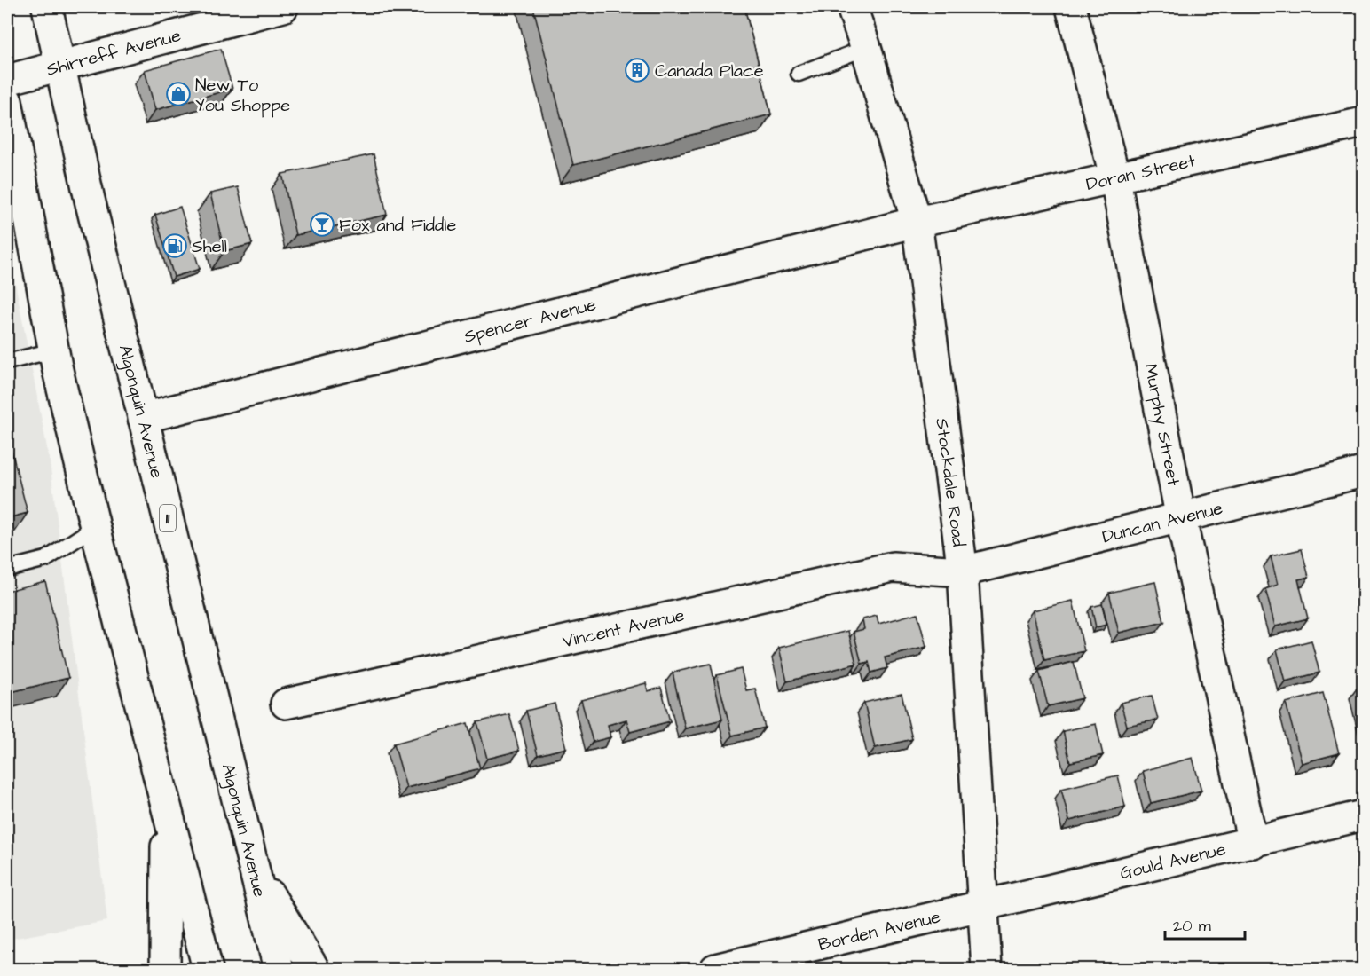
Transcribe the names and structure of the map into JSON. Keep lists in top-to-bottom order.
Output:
{
  "streets": {
    "main road": [
      "Shirreff Avenue",
      "Doran Street",
      "Spencer Avenue",
      "Algonquin Avenue",
      "Murphy Street",
      "Stockdale Road",
      "11",
      "Duncan Avenue",
      "Vincent Avenue",
      "Gould Avenue",
      "Borden Avenue"
    ]
  },
  "crossings": [
    ["Shirreff Avenue", "Algonquin Avenue"],
    ["Doran Street", "Spencer Avenue"],
    ["Doran Street", "Murphy Street"],
    ["Doran Street", "Stockdale Road"],
    ["Spencer Avenue", "Algonquin Avenue"],
    ["Spencer Avenue", "Stockdale Road"],
    ["Murphy Street", "Duncan Avenue"],
    ["Murphy Street", "Gould Avenue"],
    ["Stockdale Road", "Duncan Avenue"],
    ["Stockdale Road", "Vincent Avenue"],
    ["Stockdale Road", "Gould Avenue"],
    ["Stockdale Road", "Borden Avenue"],
    ["Duncan Avenue", "Vincent Avenue"],
    ["Gould Avenue", "Borden Avenue"]
  ],
  "places": {
    "building": ["Canada Place"],
    "shop": ["New To You Shoppe"],
    "bar": ["Fox and Fiddle"],
    "fuel station": ["Shell"]
  },
  "scale_bar": "20 m"
}
